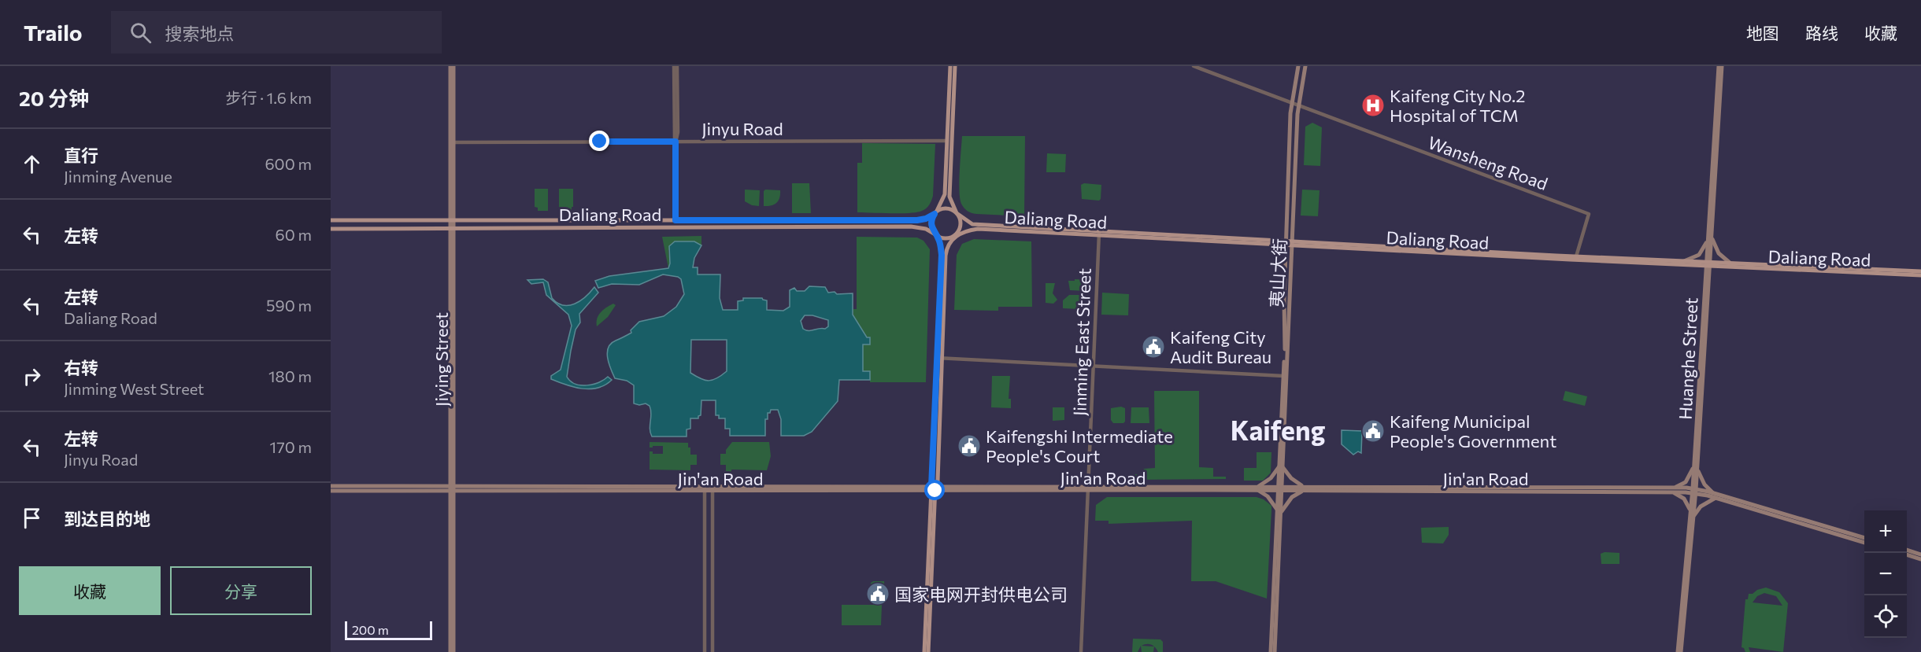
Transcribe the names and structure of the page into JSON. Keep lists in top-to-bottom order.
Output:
{
  "streets": {
    "main road": [
      "Daliang Road",
      "夷山大街",
      "Huanghe Street",
      "Jiying Street",
      "Jin'an Road"
    ],
    "street": ["Jinyu Road", "Wansheng Road", "Jinming East Street"]
  },
  "crossings": [
    ["Jinyu Road", "Jiying Street"],
    ["Wansheng Road", "Daliang Road"],
    ["Wansheng Road", "夷山大街"],
    ["Daliang Road", "夷山大街"],
    ["Daliang Road", "Jinming East Street"],
    ["Daliang Road", "Huanghe Street"],
    ["Daliang Road", "Jiying Street"],
    ["夷山大街", "Jin'an Road"],
    ["Jinming East Street", "Jin'an Road"],
    ["Huanghe Street", "Jin'an Road"],
    ["Jiying Street", "Jin'an Road"]
  ],
  "districts": ["Kaifeng"],
  "places": {
    "hospital": ["Kaifeng City No.2 Hospital of TCM"],
    "public building": [
      "Kaifeng City Audit Bureau",
      "Kaifeng Municipal People's Government",
      "Kaifengshi Intermediate People's Court",
      "国家电网开封供电公司"
    ]
  },
  "scale_bar": "200 m",
  "page": {
    "header": "Trailo",
    "search": "搜索地点",
    "nav": ["地图", "路线", "收藏"],
    "heading": ["20 分钟", "步行 · 1.6 km"],
    "list": [
      ["直行", "Jinming Avenue", "600 m"],
      ["左转", "60 m"],
      ["左转", "Daliang Road", "590 m"],
      ["右转", "Jinming West Street", "180 m"],
      ["左转", "Jinyu Road", "170 m"],
      "到达目的地"
    ],
    "map_buttons": ["+", "−"],
    "buttons": ["收藏", "分享"],
    "scale": "200 m"
  }
}
